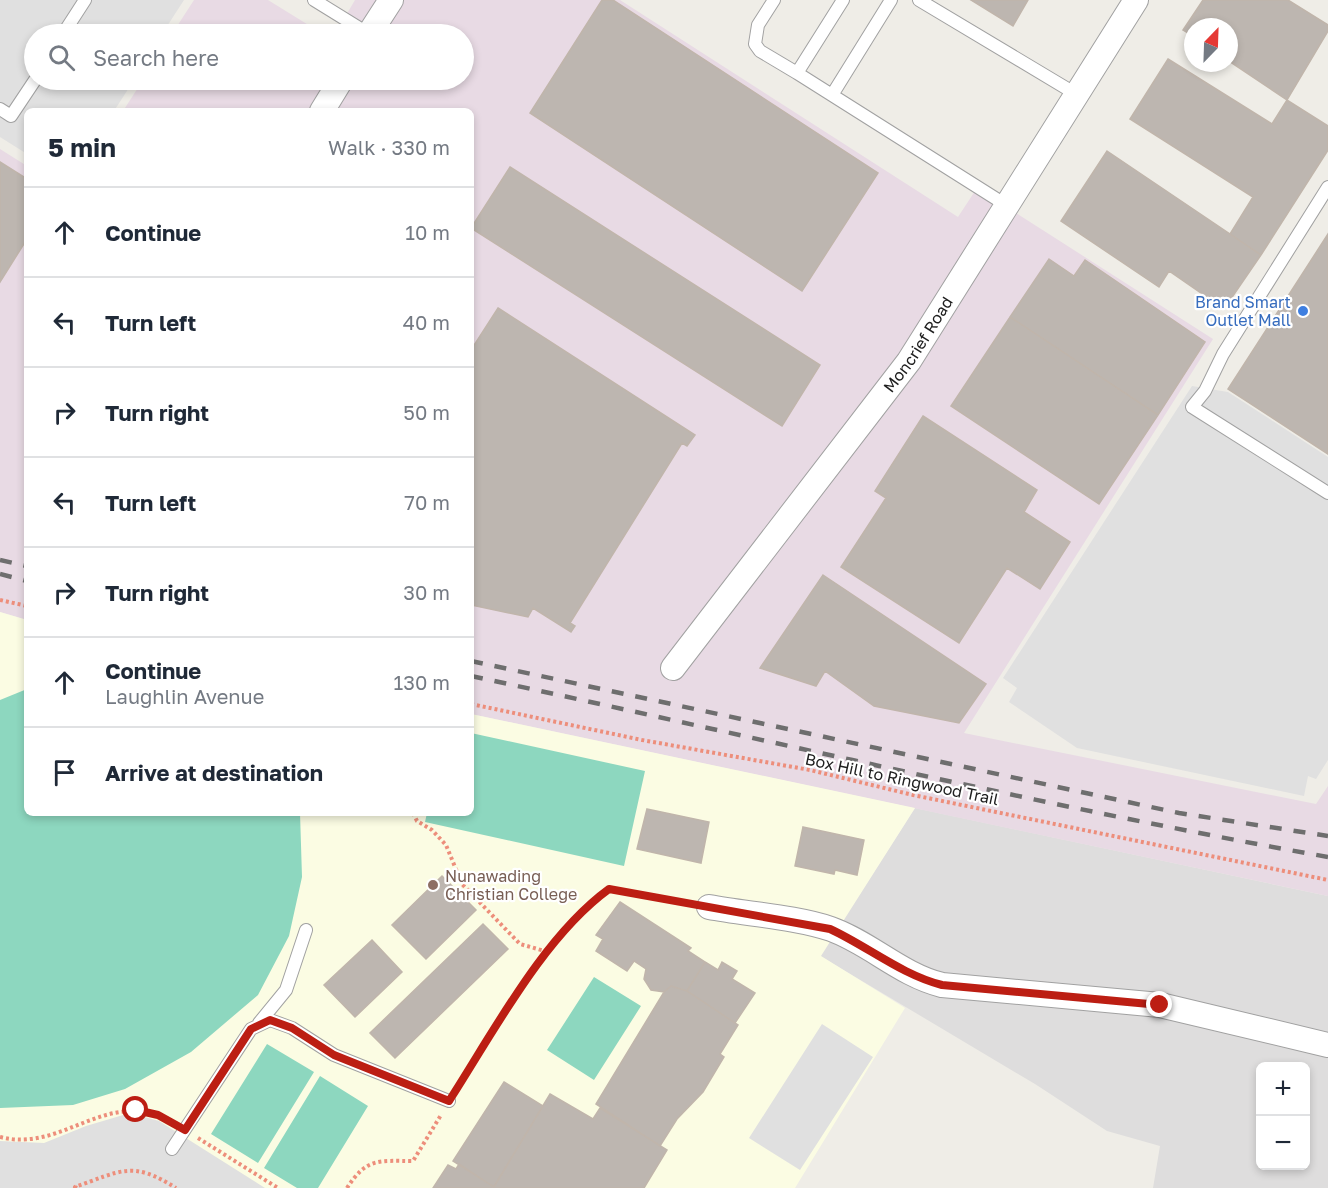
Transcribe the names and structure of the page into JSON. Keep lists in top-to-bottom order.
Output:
{
  "streets": {
    "street": ["Moncrief Road"],
    "path": ["Box Hill to Ringwood Trail"]
  },
  "places": ["Brand Smart Outlet Mall", "Nunawading Christian College"],
  "north": "top right",
  "page": {
    "search": "Search here",
    "heading": ["5 min", "Walk · 330 m"],
    "list": [
      ["Continue", "10 m"],
      ["Turn left", "40 m"],
      ["Turn right", "50 m"],
      ["Turn left", "70 m"],
      ["Turn right", "30 m"],
      ["Continue", "Laughlin Avenue", "130 m"],
      "Arrive at destination"
    ],
    "map_buttons": ["+", "−"]
  }
}
